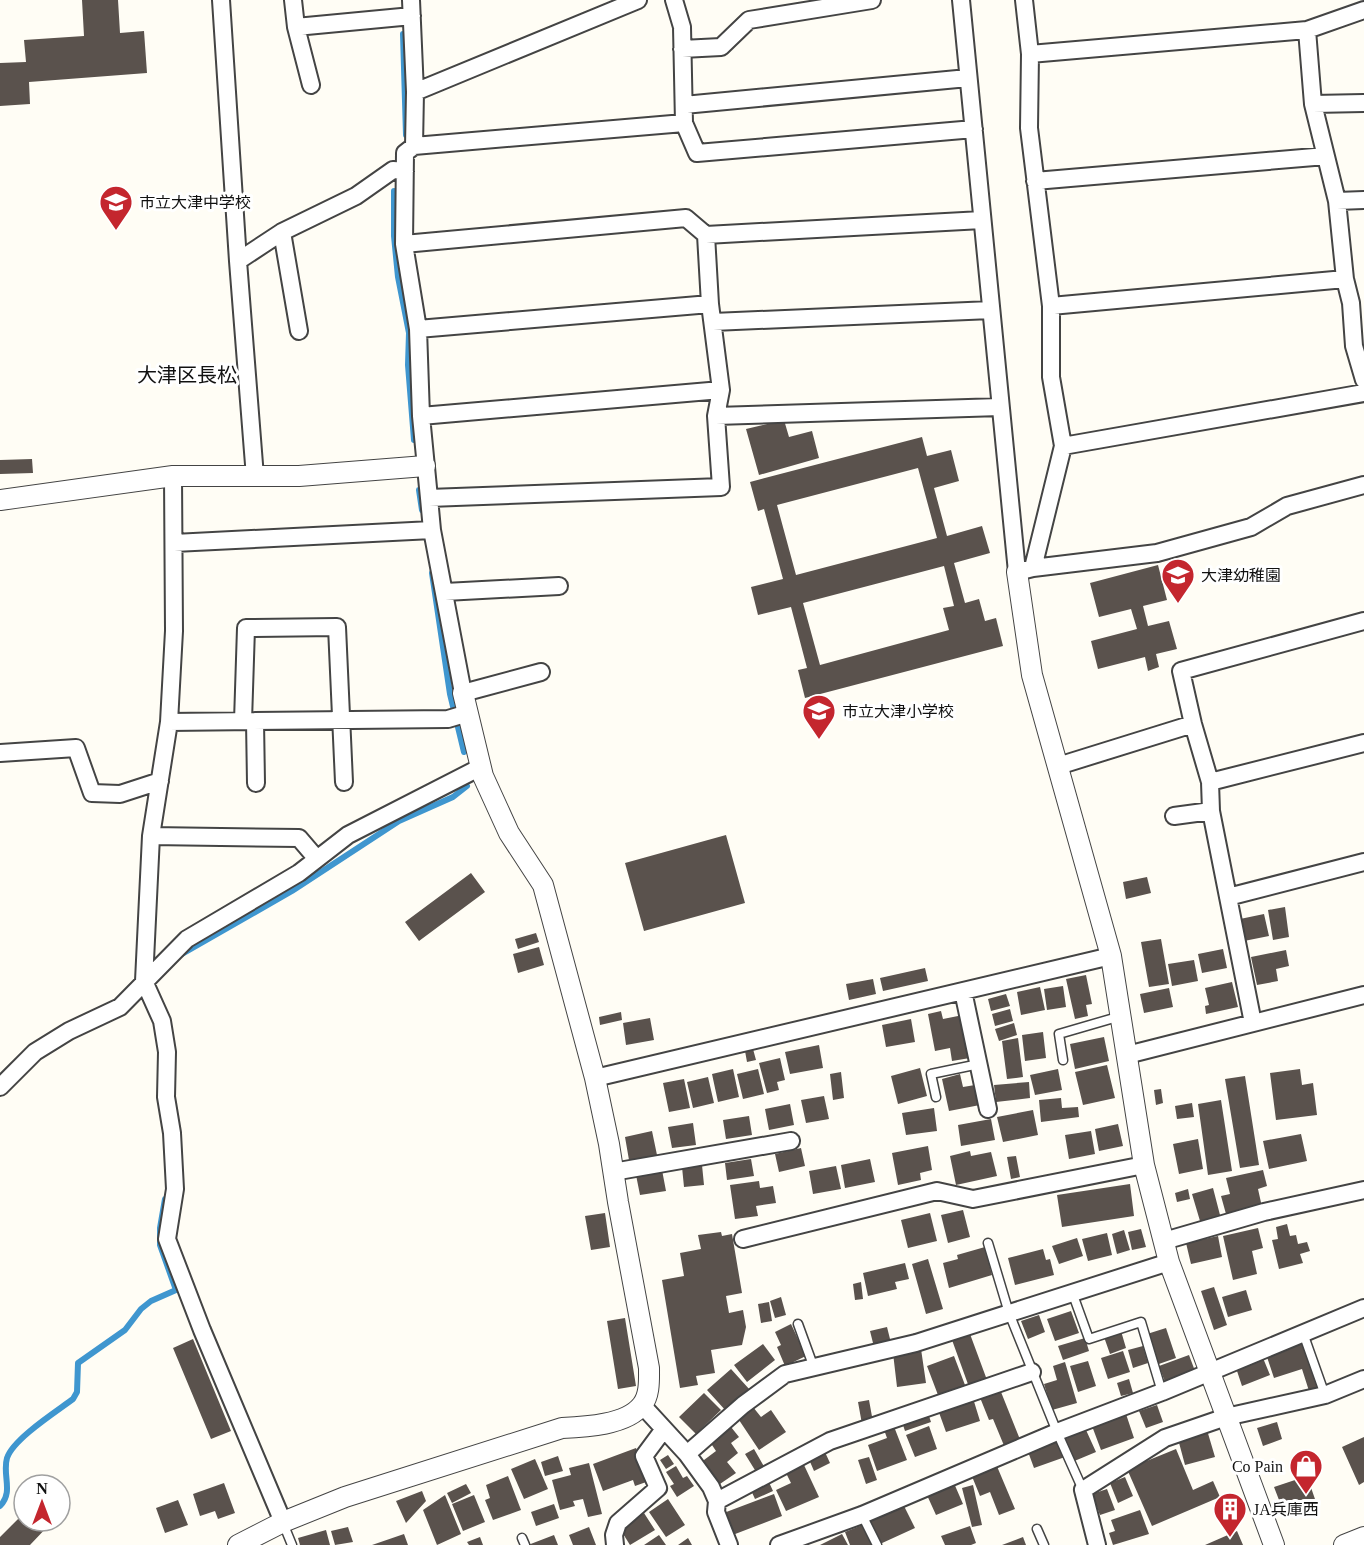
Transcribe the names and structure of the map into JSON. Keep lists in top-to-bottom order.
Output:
{
  "districts": ["大津区長松"],
  "places": {
    "school or university": ["市立大津中学校", "大津幼稚園", "市立大津小学校"],
    "shop": ["Co Pain"],
    "building": ["JA兵庫西"]
  },
  "north": "top"
}
